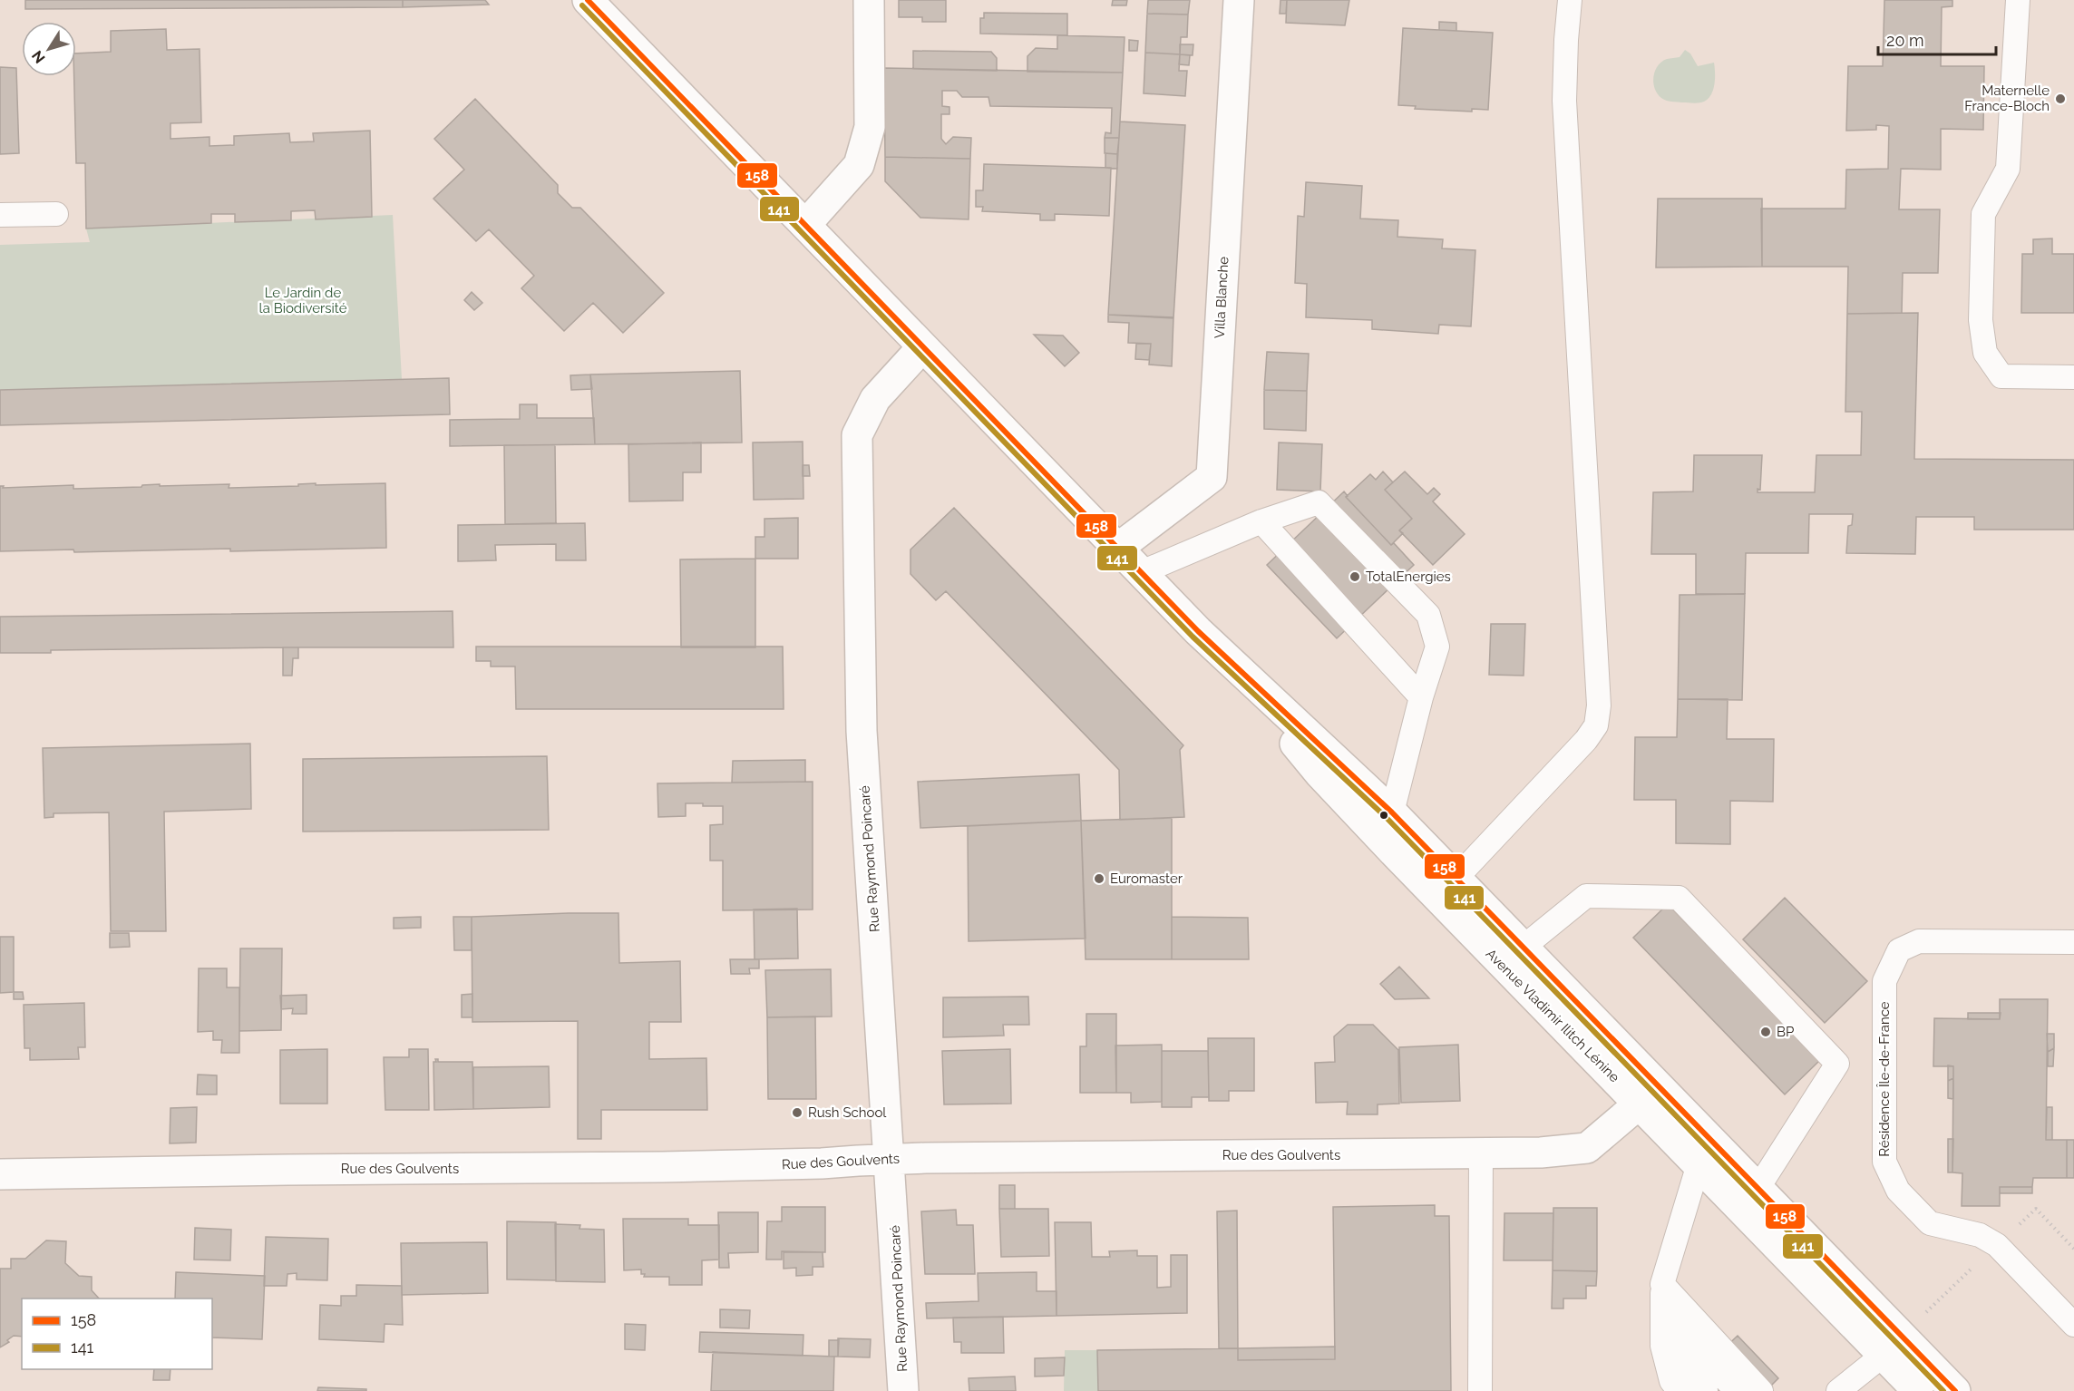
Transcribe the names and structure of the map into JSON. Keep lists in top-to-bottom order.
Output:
{
  "streets": {
    "street": [
      "Villa Blanche",
      "Rue Raymond Poincaré",
      "Avenue Vladimir Ilitch Lénine",
      "Rue des Goulvents"
    ],
    "lane": ["Résidence Île-de-France"]
  },
  "crossings": [
    ["Villa Blanche", "Avenue Vladimir Ilitch Lénine"],
    ["Rue Raymond Poincaré", "Avenue Vladimir Ilitch Lénine"],
    ["Rue Raymond Poincaré", "Rue des Goulvents"],
    ["Avenue Vladimir Ilitch Lénine", "Rue des Goulvents"]
  ],
  "parks": ["Le Jardin de la Biodiversité"],
  "places": [
    "Maternelle France-Bloch",
    "TotalEnergies",
    "Euromaster",
    "BP",
    "Rush School"
  ],
  "lines": ["transit line 158", "transit line 141"],
  "legend": ["158", "141"],
  "scale_bar": "20 m",
  "north": "bottom left"
}
